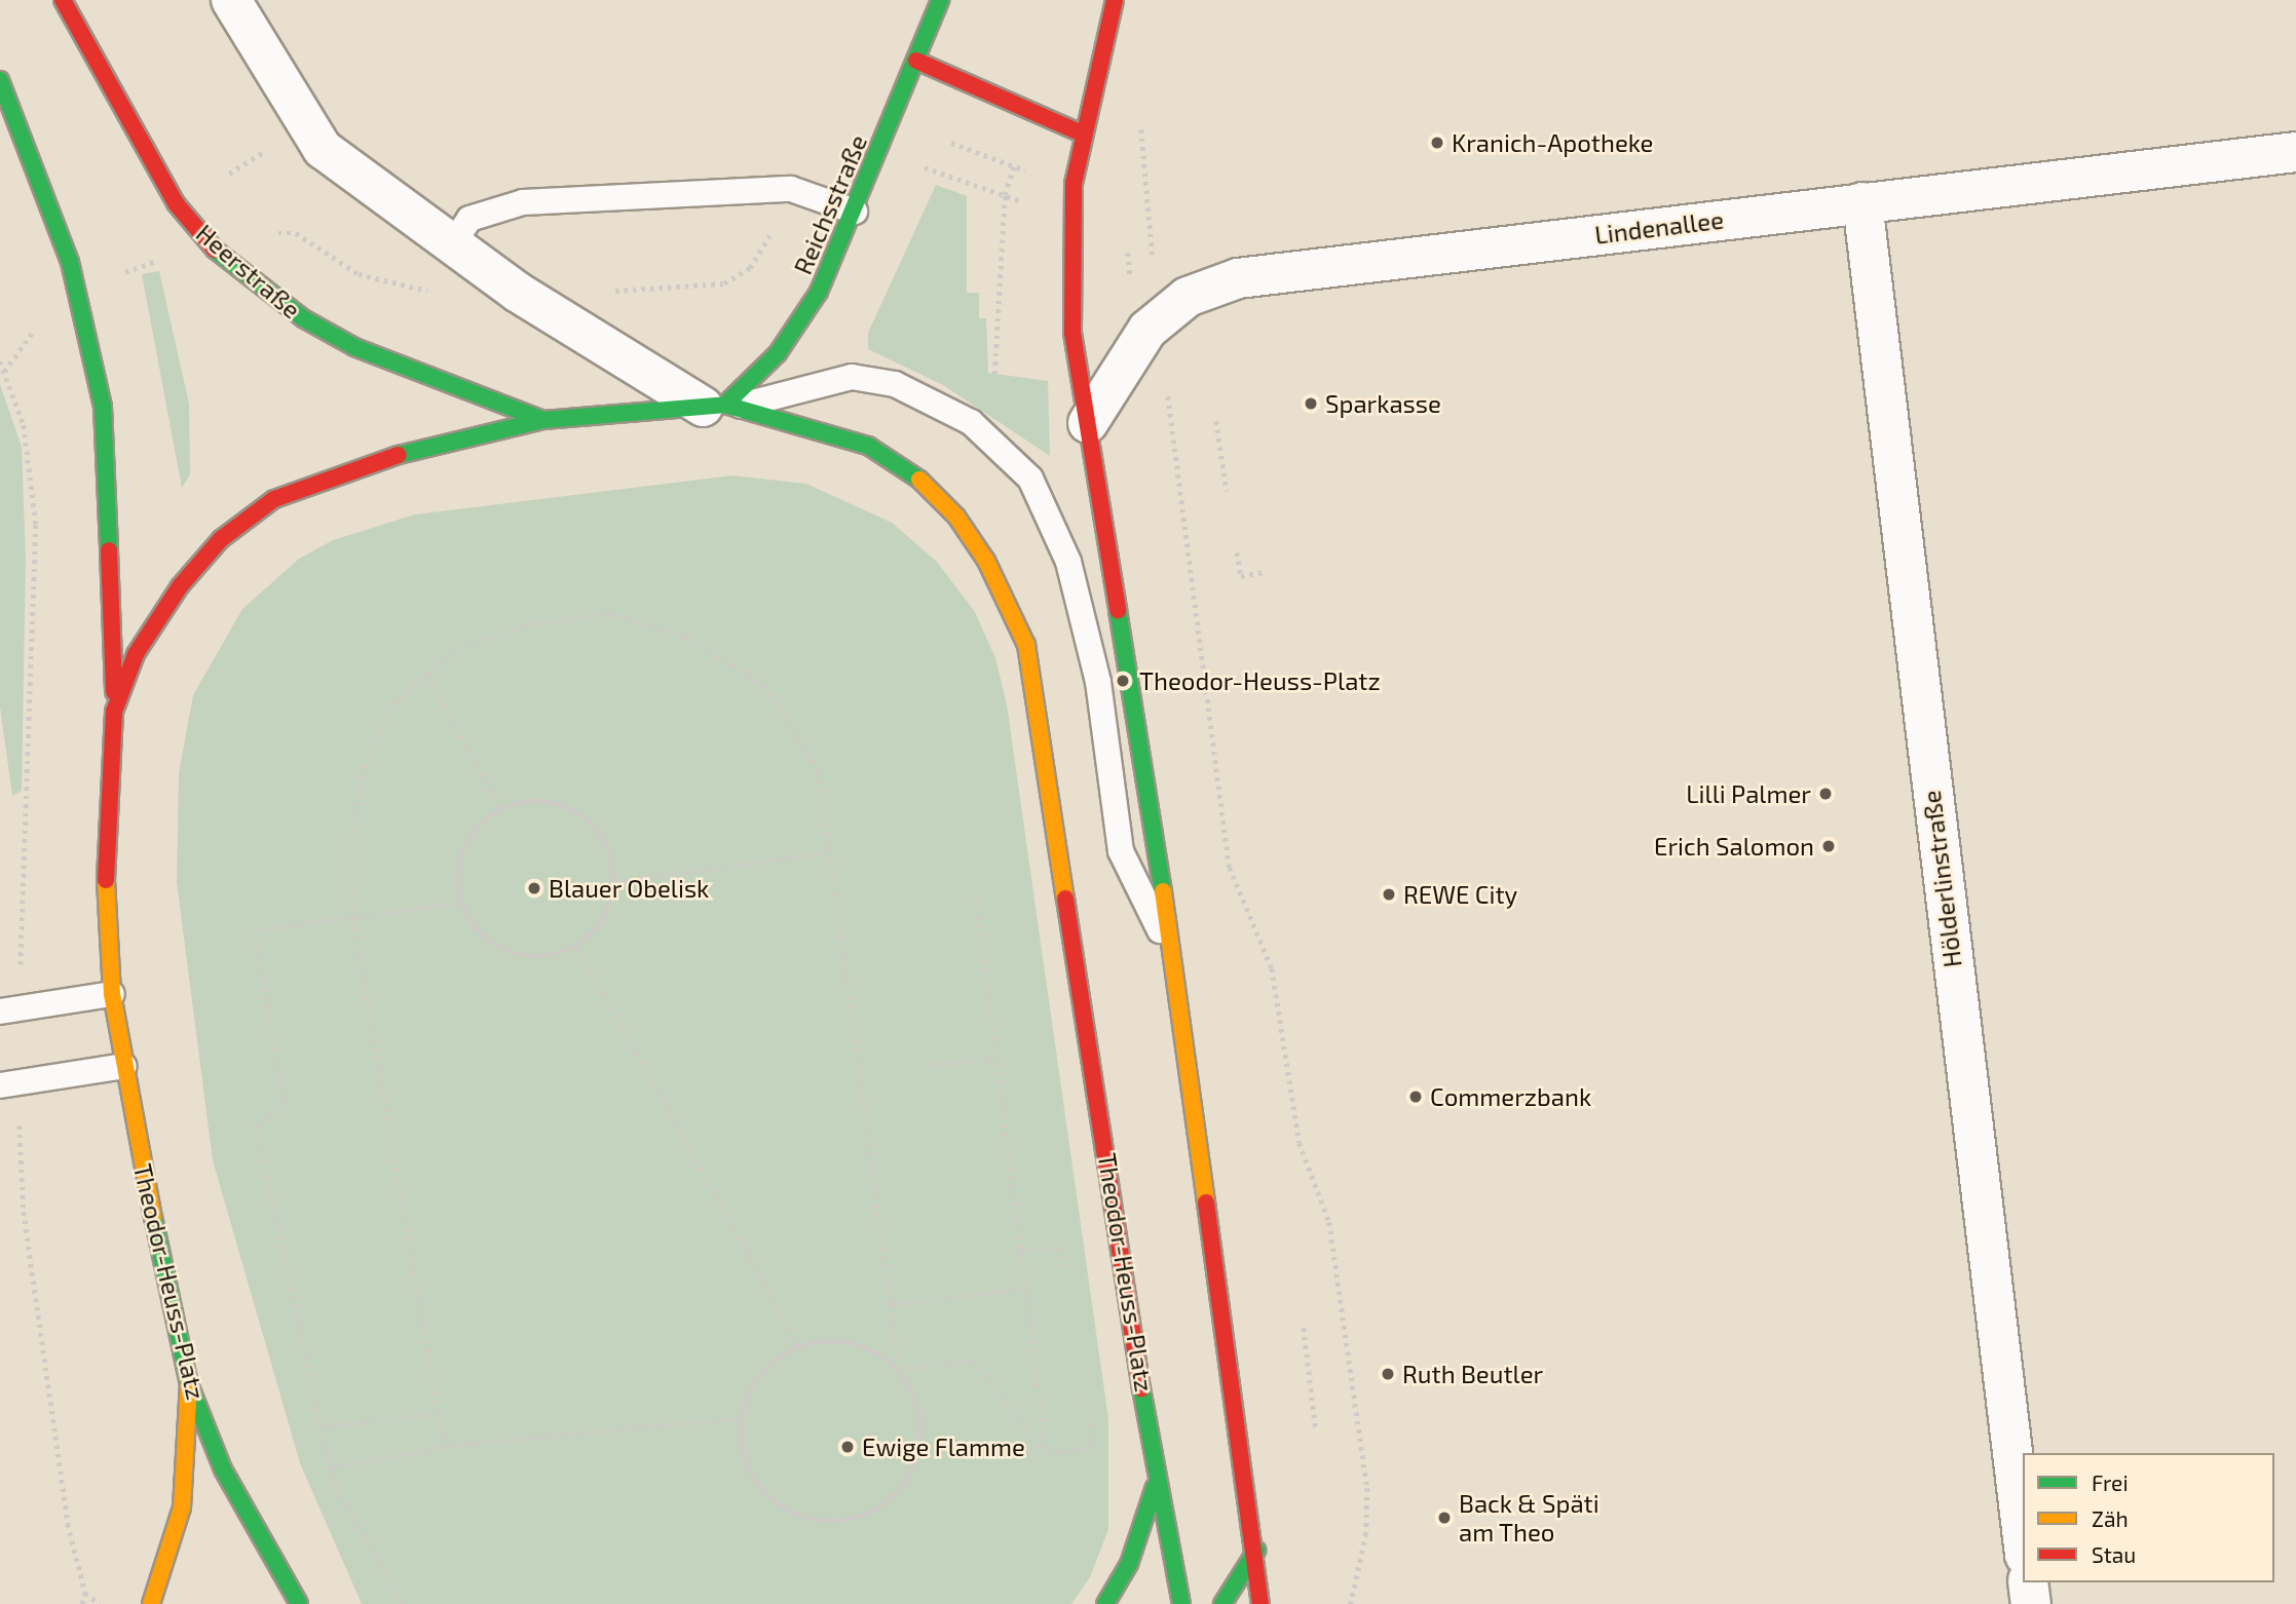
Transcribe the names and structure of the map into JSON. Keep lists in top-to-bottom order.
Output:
{
  "streets": {
    "main road": ["Reichsstraße", "Heerstraße", "Theodor-Heuss-Platz"],
    "street": ["Lindenallee", "Hölderlinstraße"]
  },
  "crossings": [
    ["Reichsstraße", "Theodor-Heuss-Platz"],
    ["Lindenallee", "Hölderlinstraße"],
    ["Lindenallee", "Theodor-Heuss-Platz"],
    ["Heerstraße", "Theodor-Heuss-Platz"]
  ],
  "places": [
    "Kranich-Apotheke",
    "Sparkasse",
    "Theodor-Heuss-Platz",
    "Lilli Palmer",
    "Erich Salomon",
    "Blauer Obelisk",
    "REWE City",
    "Commerzbank",
    "Ruth Beutler",
    "Ewige Flamme",
    "Back & Späti am Theo"
  ],
  "legend": ["Frei", "Zäh", "Stau"]
}
